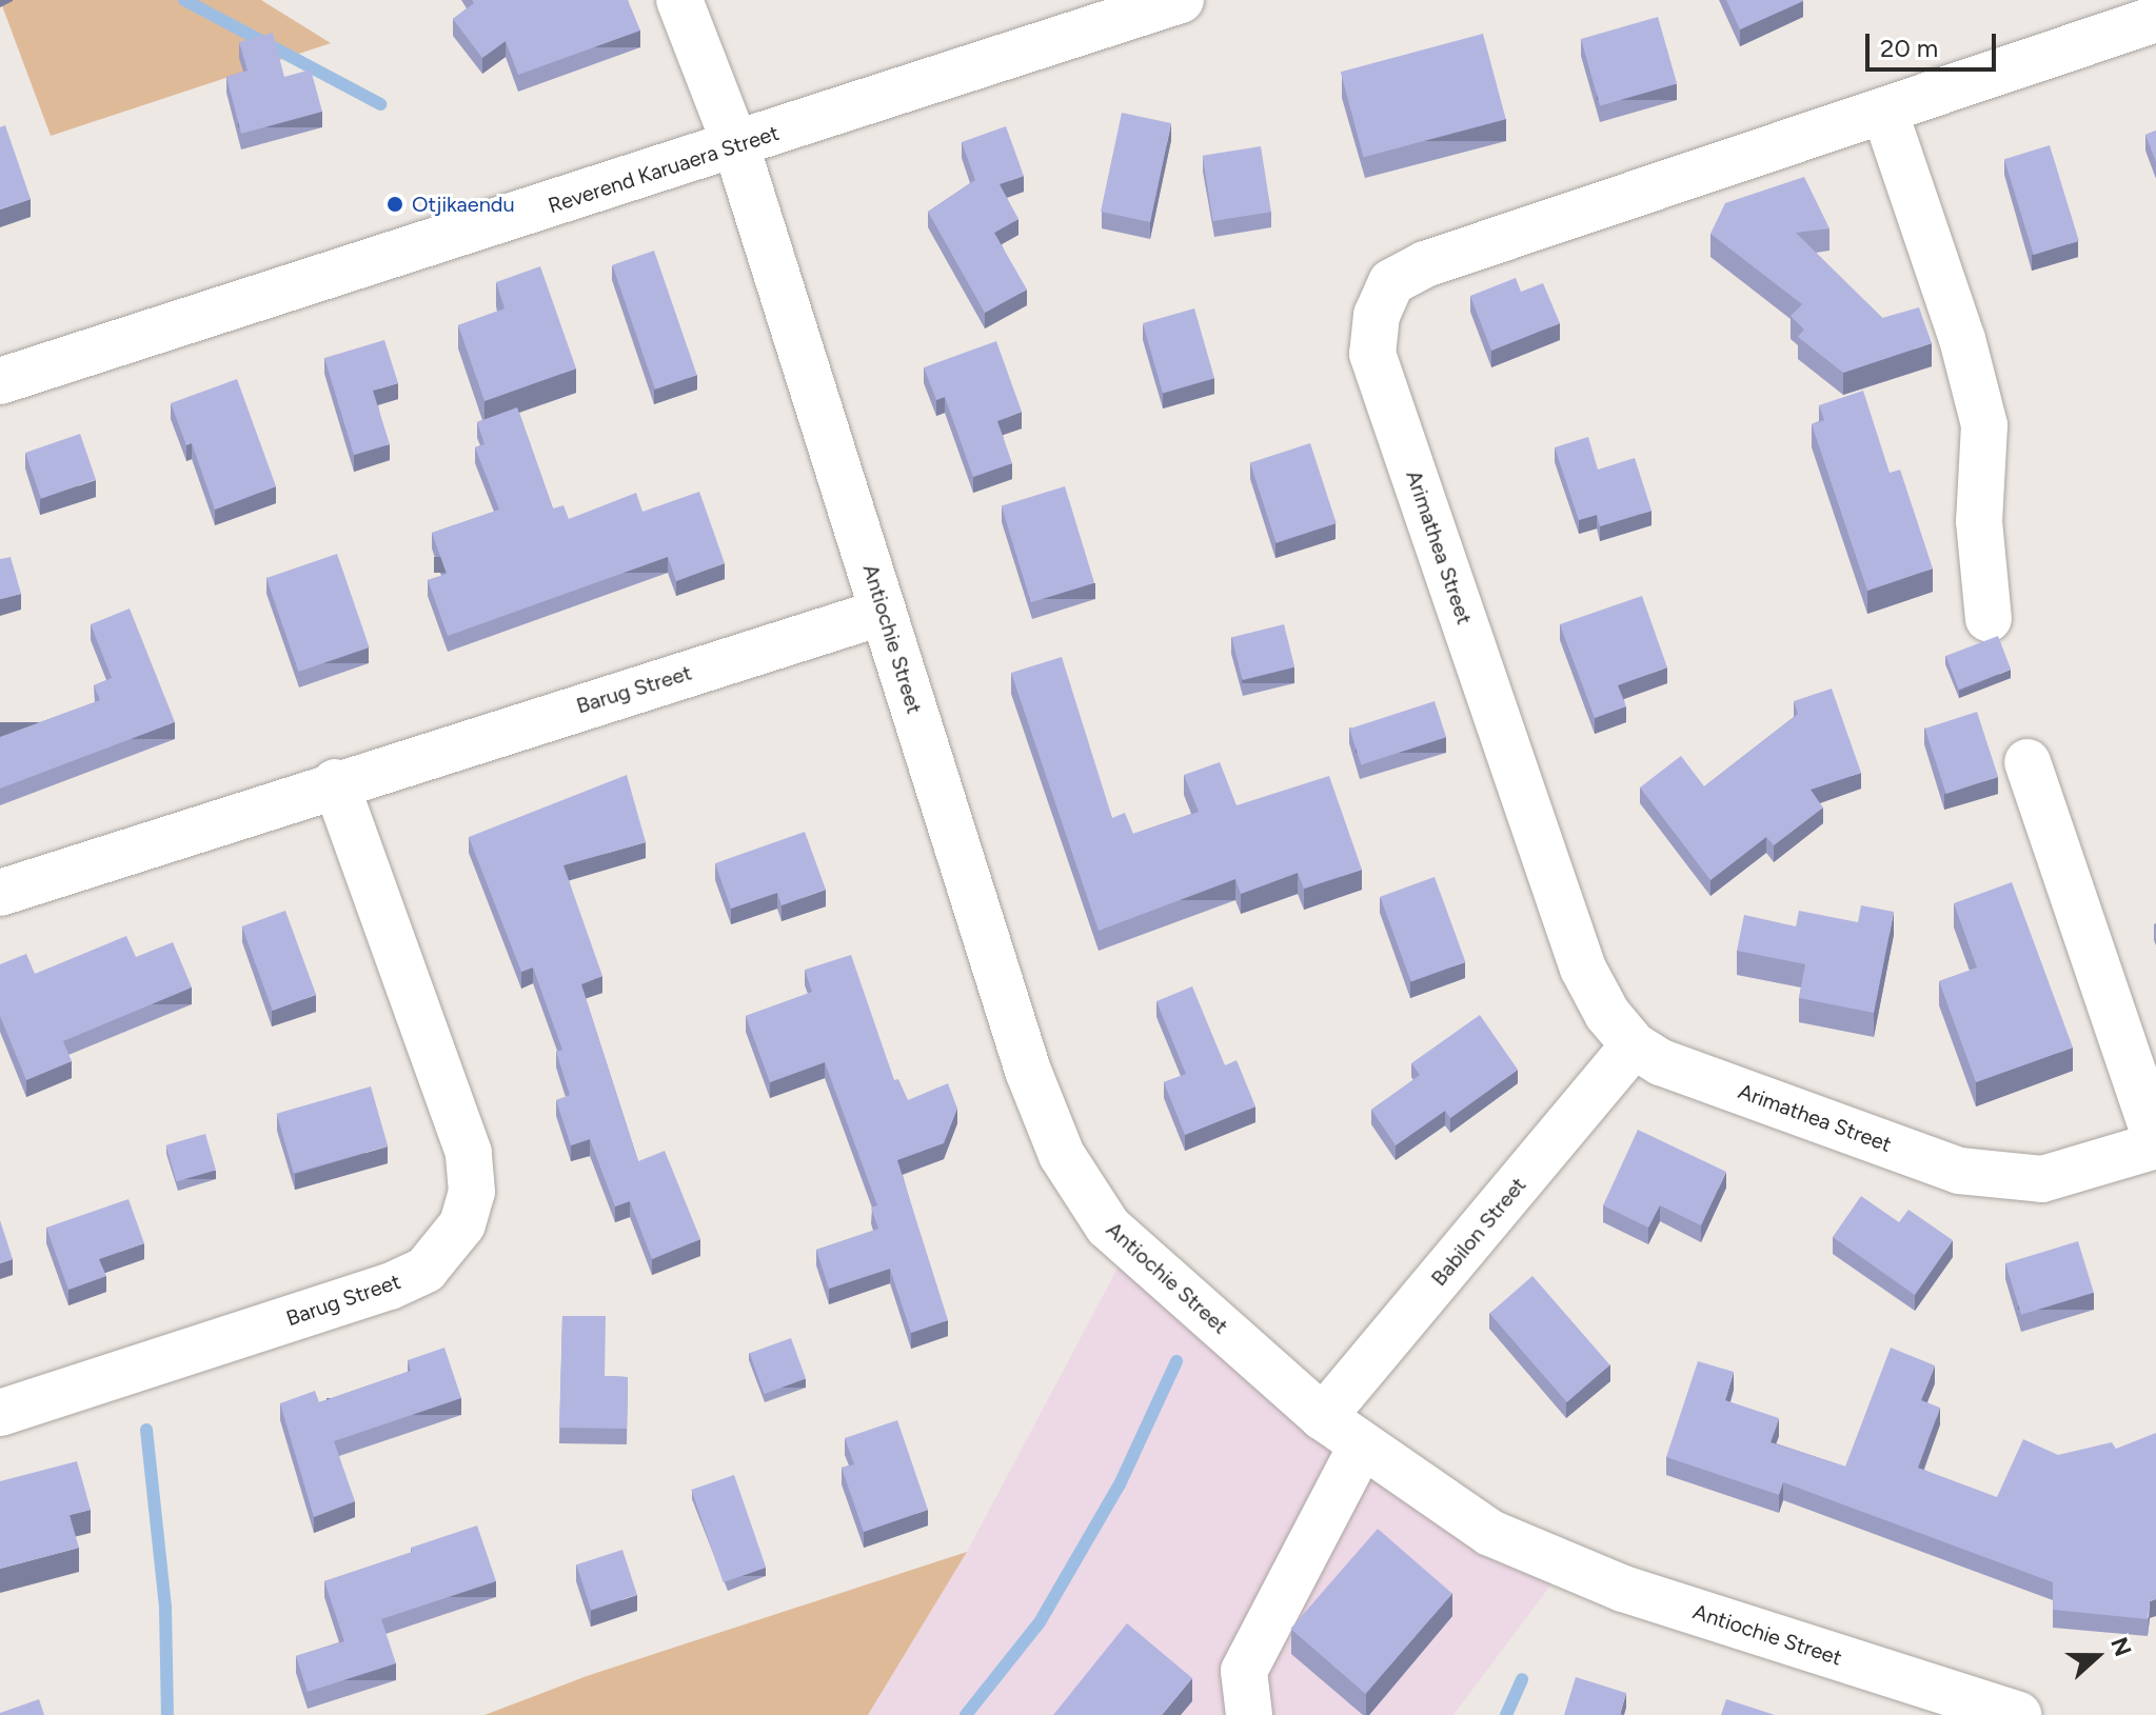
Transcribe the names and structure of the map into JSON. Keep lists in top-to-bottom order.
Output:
{
  "streets": {
    "street": [
      "Reverend Karuaera Street",
      "Arimathea Street",
      "Antiochie Street",
      "Barug Street",
      "Babilon Street"
    ]
  },
  "crossings": [
    ["Reverend Karuaera Street", "Antiochie Street"],
    ["Arimathea Street", "Babilon Street"],
    ["Antiochie Street", "Barug Street"],
    ["Antiochie Street", "Babilon Street"]
  ],
  "places": ["Otjikaendu"],
  "scale_bar": "20 m",
  "north": "right"
}
